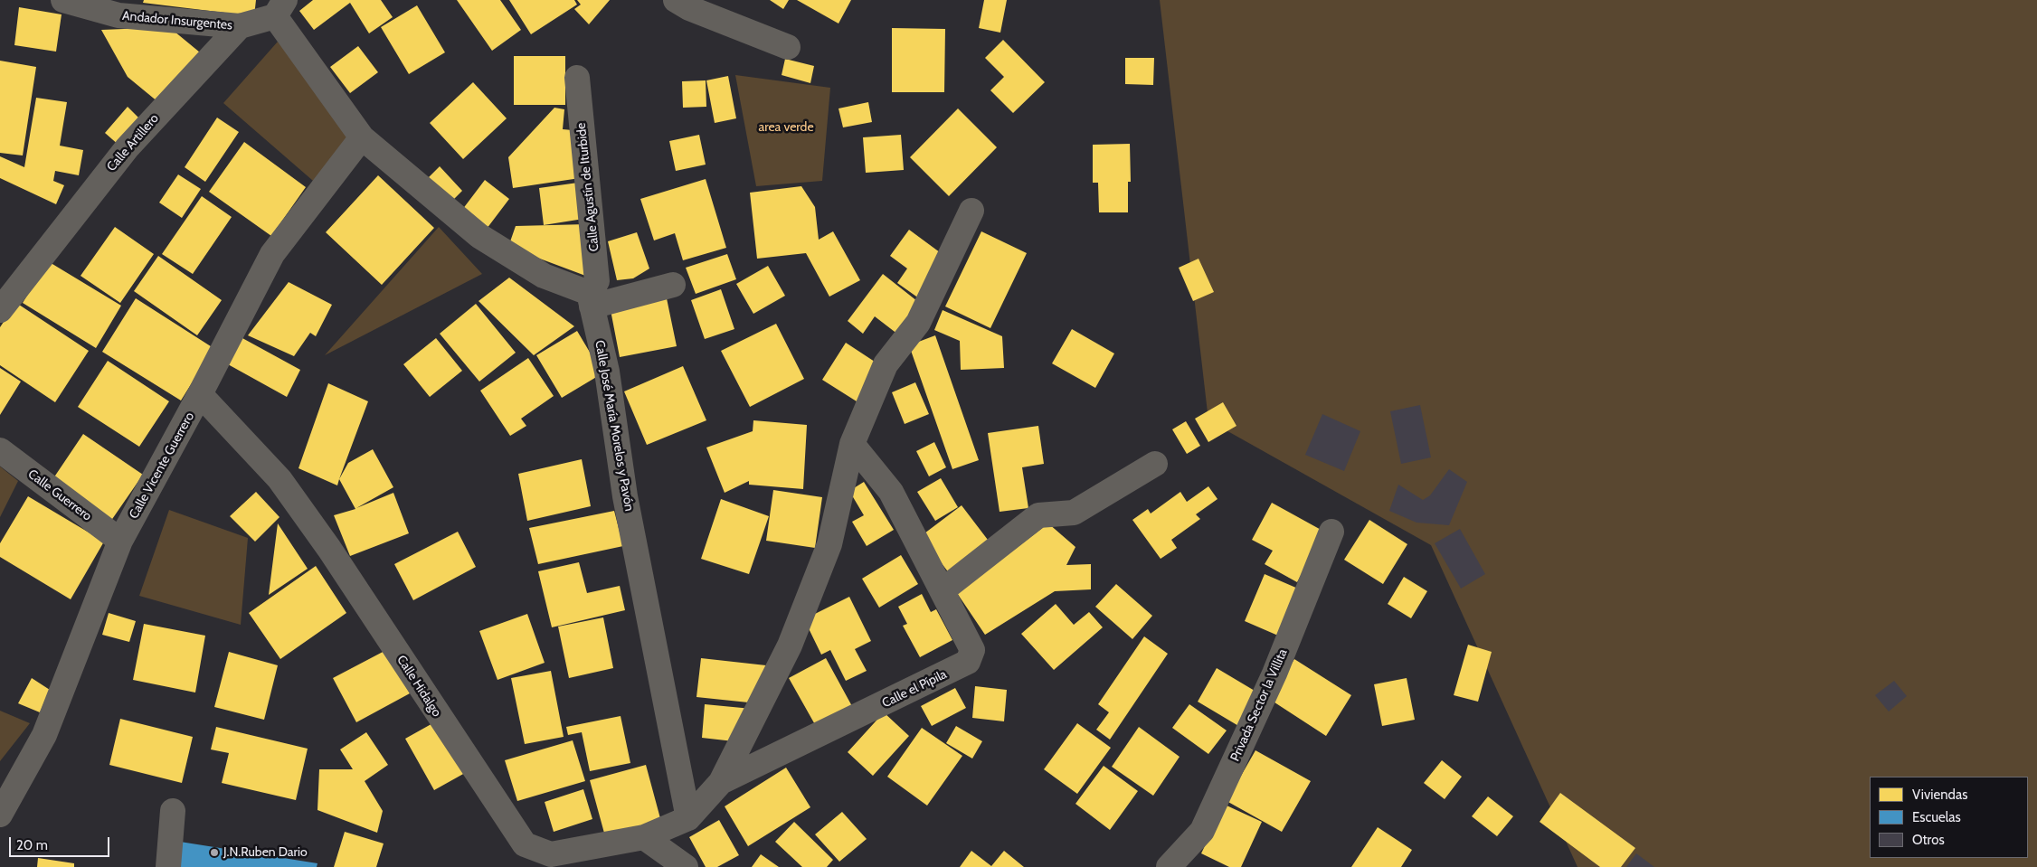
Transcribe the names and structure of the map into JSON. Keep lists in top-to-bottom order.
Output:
{
  "streets": {
    "street": [
      "Andador Insurgentes",
      "Calle Artillero",
      "Calle Agustín de Iturbide",
      "Calle José María Morelos y Pavón",
      "Calle Vicente Guerrero",
      "Calle Guerrero",
      "Calle Hidalgo",
      "Calle el Pípila",
      "Privada Sector la Villita"
    ]
  },
  "crossings": [
    ["Andador Insurgentes", "Calle Artillero"],
    ["Calle Agustín de Iturbide", "Calle José María Morelos y Pavón"],
    ["Calle José María Morelos y Pavón", "Calle el Pípila"],
    ["Calle Vicente Guerrero", "Calle Guerrero"],
    ["Calle Vicente Guerrero", "Calle Hidalgo"],
    ["Calle Hidalgo", "Calle el Pípila"]
  ],
  "parks": ["area verde"],
  "places": ["J.N.Ruben Dario"],
  "legend": ["Viviendas", "Escuelas", "Otros"],
  "scale_bar": "20 m"
}
